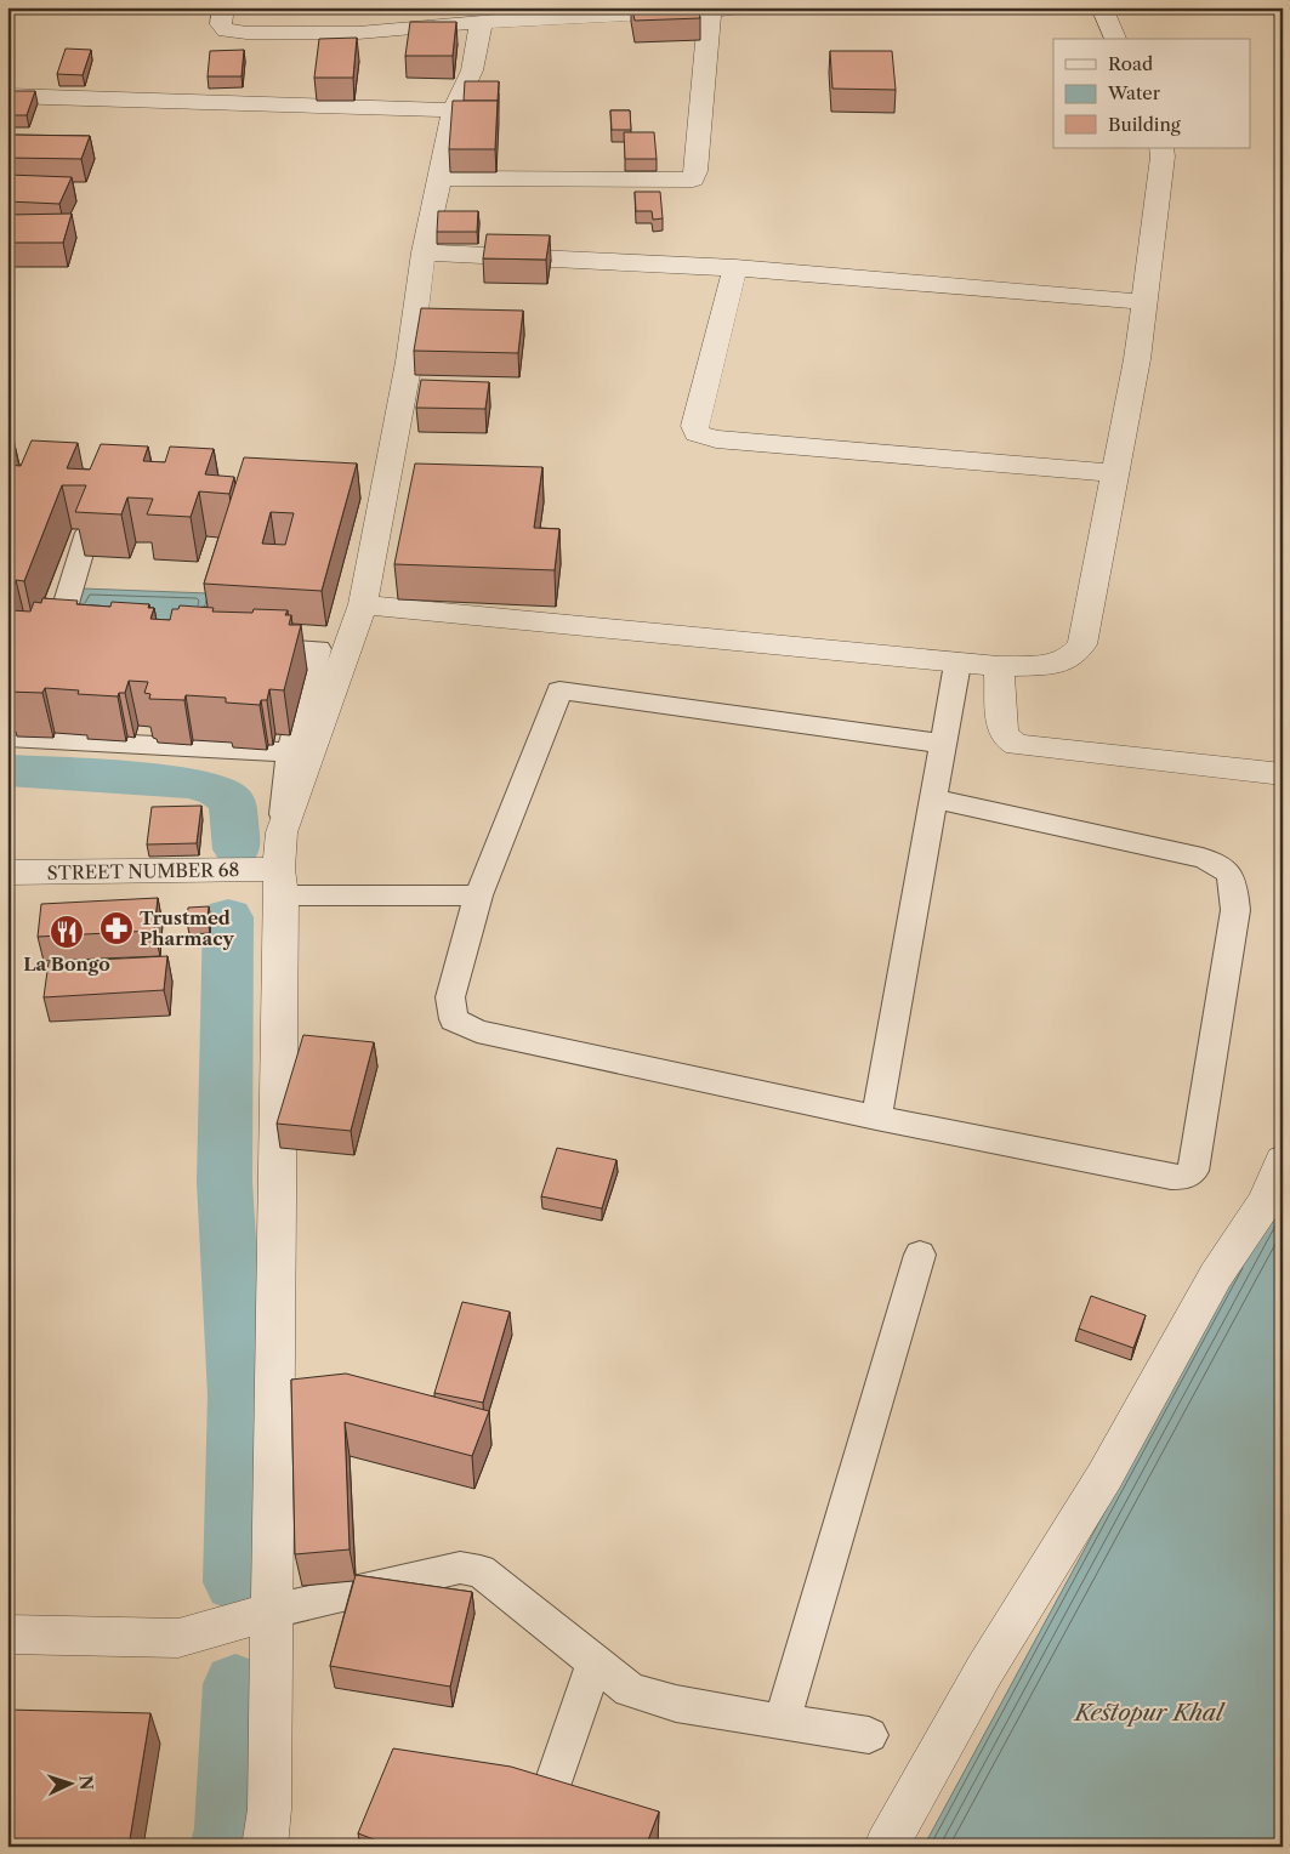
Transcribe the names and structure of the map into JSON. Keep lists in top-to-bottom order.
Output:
{
  "streets": {
    "street": ["STREET NUMBER 68"]
  },
  "water": ["Kestopur Khal"],
  "places": {
    "pharmacy": ["Trustmed Pharmacy"],
    "restaurant": ["La Bongo"]
  },
  "legend": ["Road", "Water", "Building"],
  "north": "right"
}
